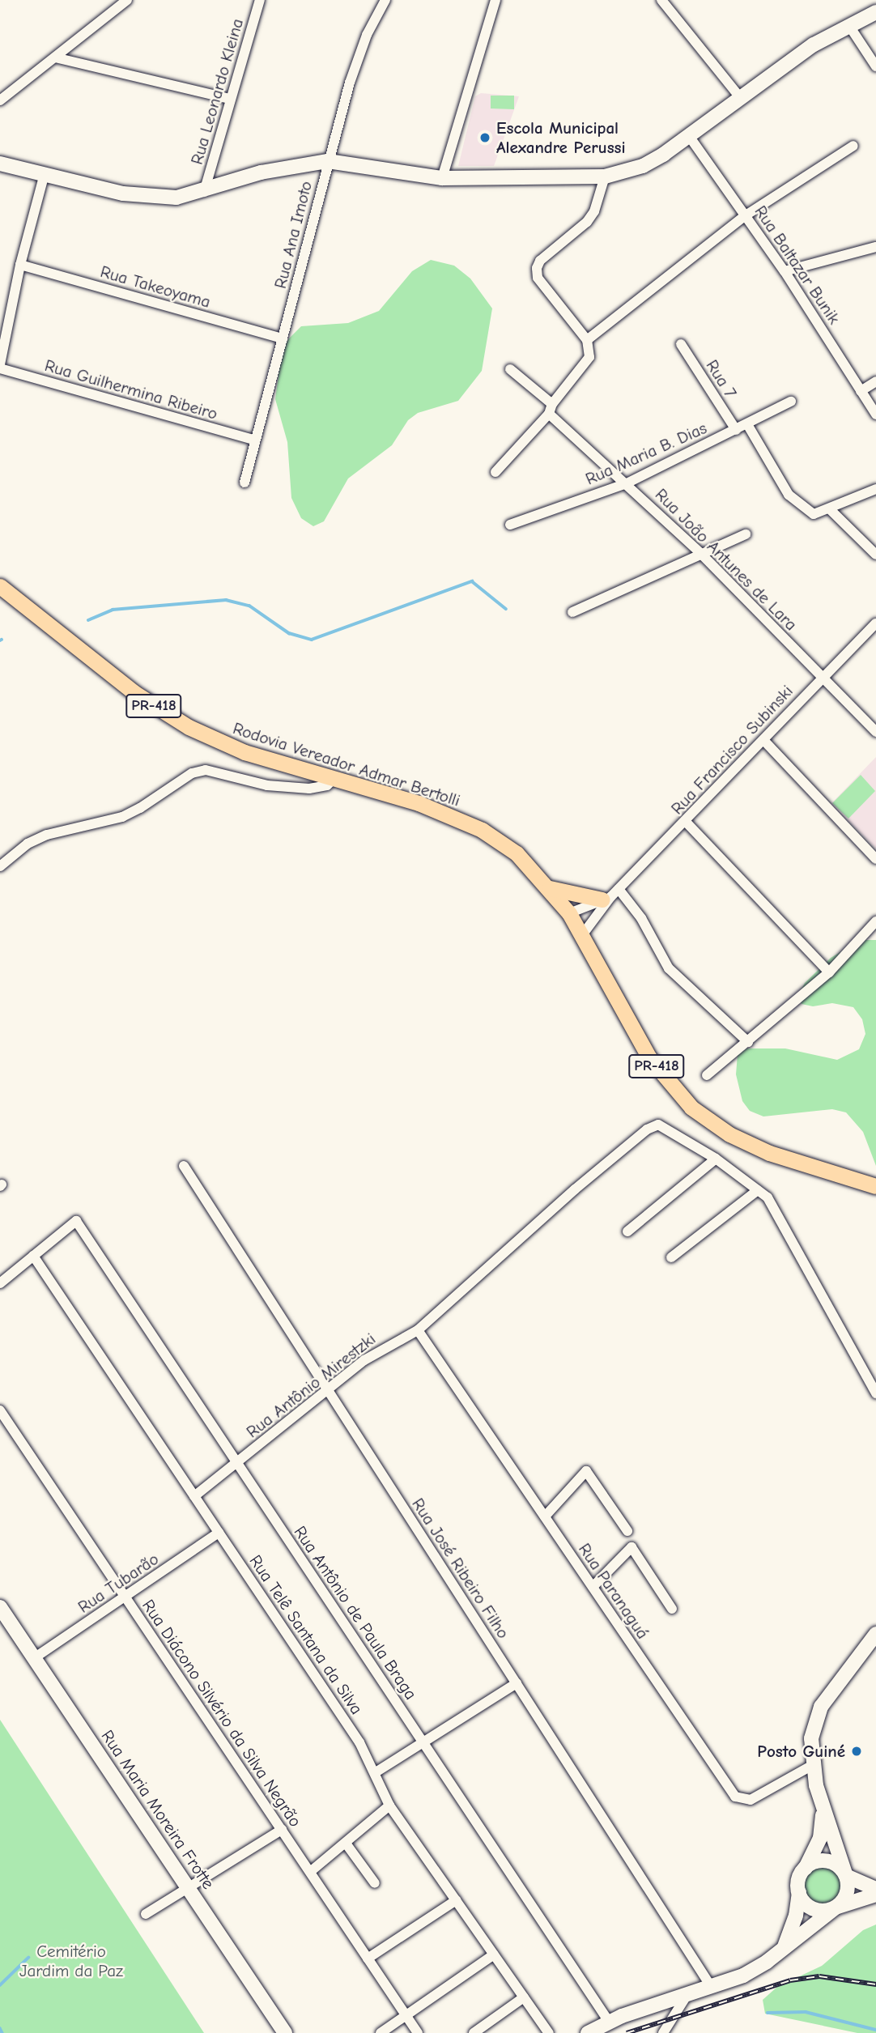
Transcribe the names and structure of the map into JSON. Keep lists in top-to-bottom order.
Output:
{
  "streets": {
    "highway": ["PR-418", "Rodovia Vereador Admar Bertolli"],
    "main road": ["Rua Maria Moreira Frotte"],
    "street": [
      "Rua Leonardo Kleina",
      "Rua Ana Imoto",
      "Rua Baltazar Bunik",
      "Rua Takeoyama",
      "Rua 7",
      "Rua Guilhermina Ribeiro",
      "Rua Maria B. Dias",
      "Rua João Antunes de Lara",
      "Rua Francisco Subinski",
      "Rua Antônio Mirestzki",
      "Rua José Ribeiro Filho",
      "Rua Tubarão",
      "Rua Paranaguá",
      "Rua Antônio de Paula Braga",
      "Rua Telê Santana da Silva",
      "Rua Diácono Silvério da Silva Negrão"
    ]
  },
  "crossings": [
    ["Rua Ana Imoto", "Rua Takeoyama"],
    ["Rua Ana Imoto", "Rua Guilhermina Ribeiro"],
    ["Rua 7", "Rua Maria B. Dias"],
    ["Rua Maria B. Dias", "Rua João Antunes de Lara"],
    ["Rua João Antunes de Lara", "Rua Francisco Subinski"],
    ["Rua Francisco Subinski", "Rodovia Vereador Admar Bertolli"],
    ["Rua Antônio Mirestzki", "Rua José Ribeiro Filho"],
    ["Rua Antônio Mirestzki", "Rua Paranaguá"],
    ["Rua Antônio Mirestzki", "Rua Antônio de Paula Braga"],
    ["Rua Antônio Mirestzki", "Rua Telê Santana da Silva"],
    ["Rua Tubarão", "Rua Telê Santana da Silva"],
    ["Rua Tubarão", "Rua Diácono Silvério da Silva Negrão"],
    ["Rua Tubarão", "Rua Maria Moreira Frotte"],
    ["Rua Antônio de Paula Braga", "Rua Telê Santana da Silva"]
  ],
  "parks": ["Cemitério Jardim da Paz"],
  "places": ["Escola Municipal Alexandre Perussi", "Posto Guiné"]
}
